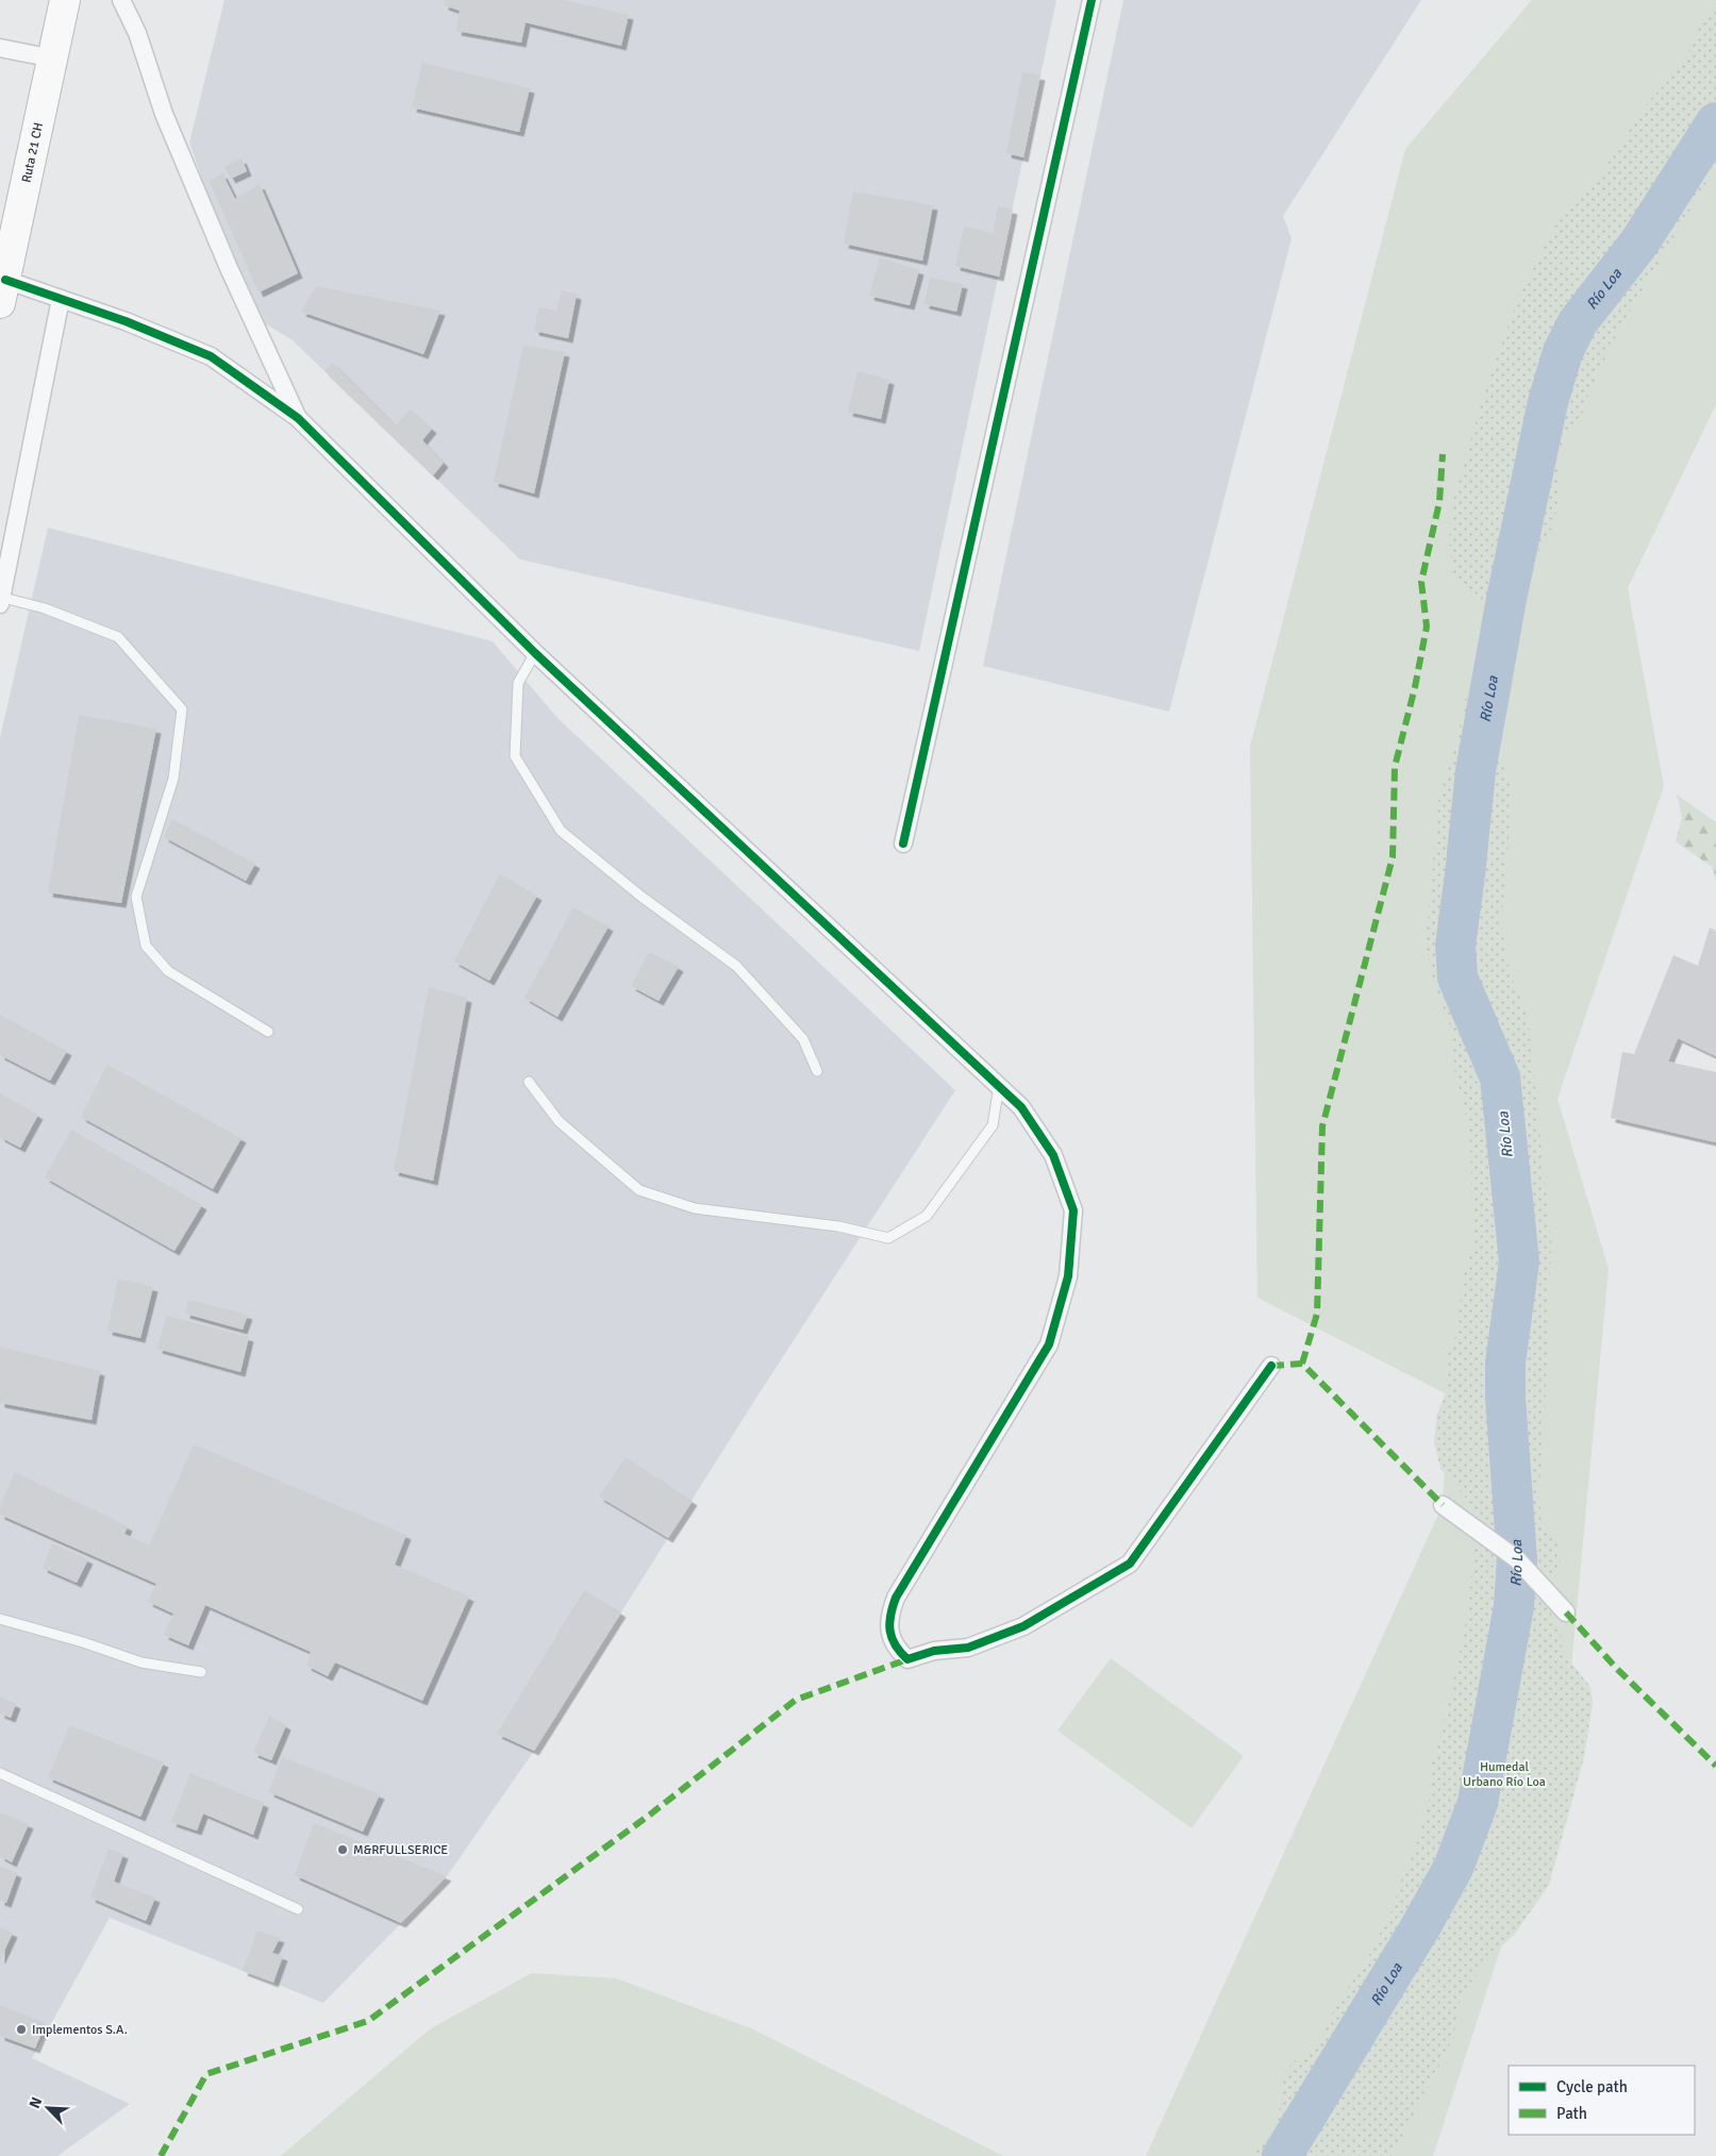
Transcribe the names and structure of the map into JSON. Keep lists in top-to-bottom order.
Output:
{
  "streets": {
    "highway": ["Ruta 21 CH"]
  },
  "water": ["Río Loa"],
  "parks": ["Humedal Urbano Río Loa"],
  "places": ["M&RFULLSERICE", "Implementos S.A."],
  "legend": ["Cycle path", "Path"],
  "north": "top left"
}
